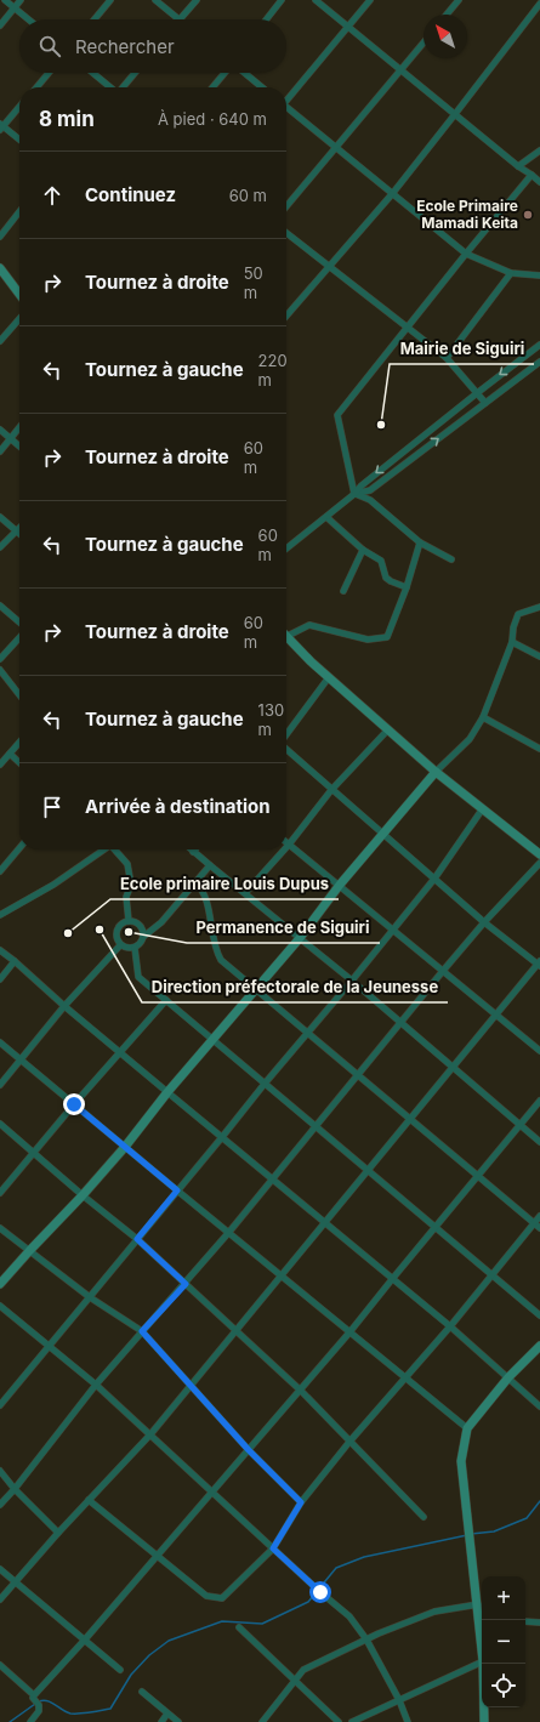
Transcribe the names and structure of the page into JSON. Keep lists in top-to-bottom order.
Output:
{
  "places": [
    "Ecole Primaire Mamadi Keita",
    "Mairie de Siguiri",
    "Direction préfectorale de la Jeunesse",
    "Permanence de Siguiri",
    "Ecole primaire Louis Dupus"
  ],
  "north": "top left",
  "page": {
    "search": "Rechercher",
    "heading": ["8 min", "À pied · 640 m"],
    "list": [
      ["Continuez", "60 m"],
      ["Tournez à droite", "50 m"],
      ["Tournez à gauche", "220 m"],
      ["Tournez à droite", "60 m"],
      ["Tournez à gauche", "60 m"],
      ["Tournez à droite", "60 m"],
      ["Tournez à gauche", "130 m"],
      "Arrivée à destination"
    ],
    "map_buttons": ["+", "−"]
  }
}
